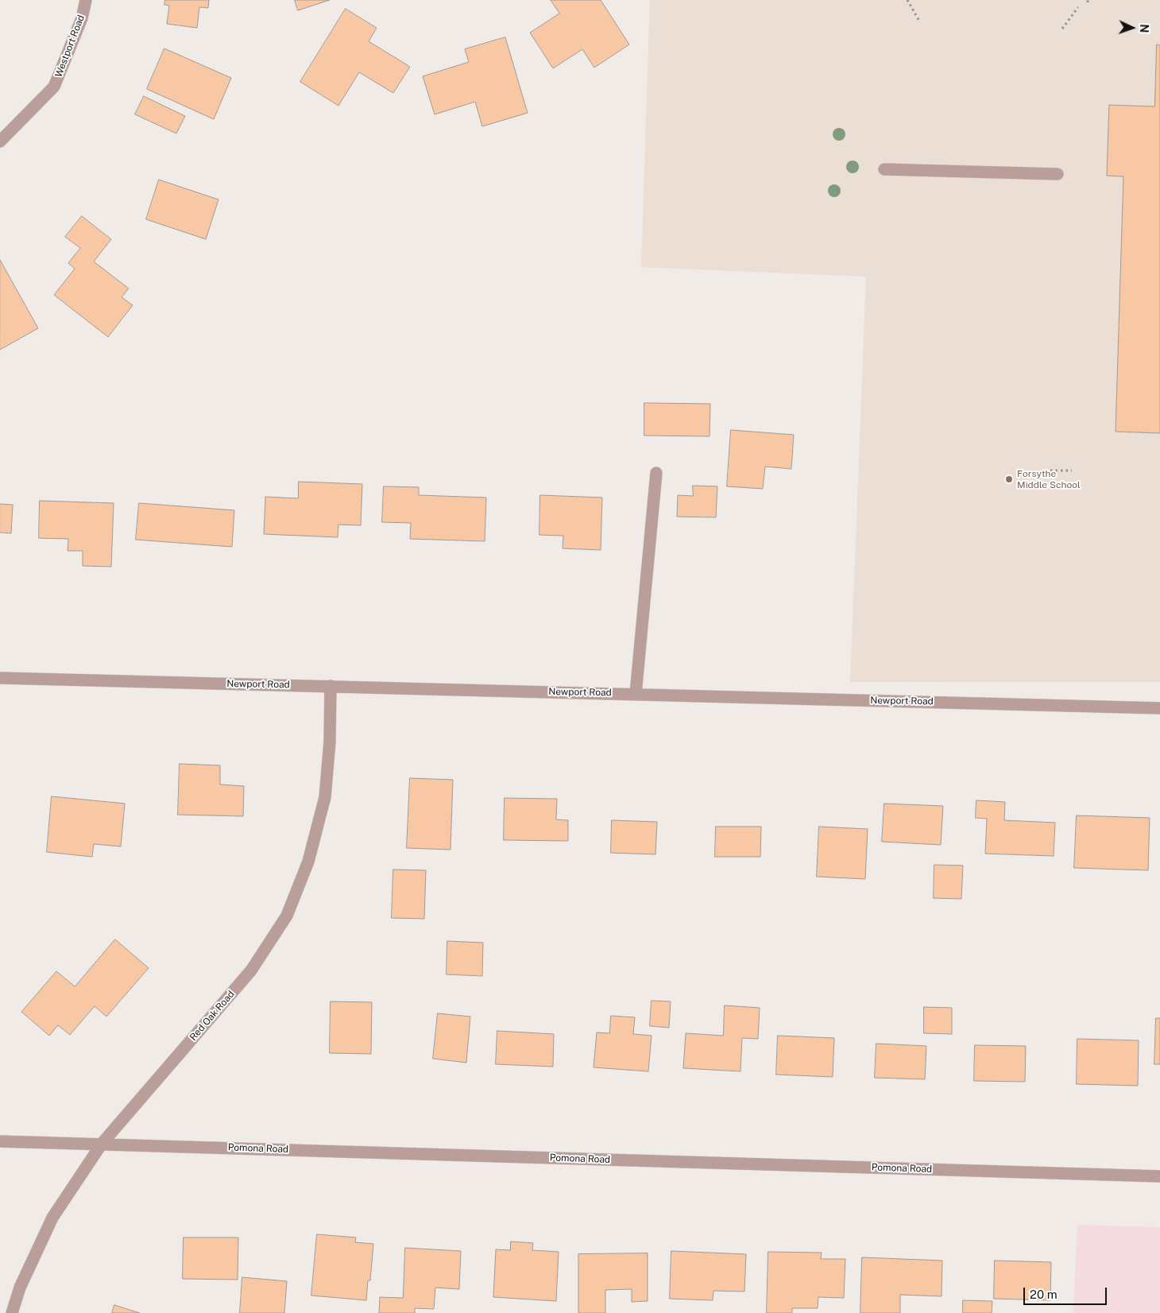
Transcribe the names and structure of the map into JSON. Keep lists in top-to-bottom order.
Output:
{
  "streets": {
    "street": [
      "Westport Road",
      "Newport Road",
      "Red Oak Road",
      "Pomona Road"
    ]
  },
  "crossings": [
    ["Newport Road", "Red Oak Road"],
    ["Red Oak Road", "Pomona Road"]
  ],
  "places": ["Forsythe Middle School"],
  "scale_bar": "20 m",
  "north": "right"
}
